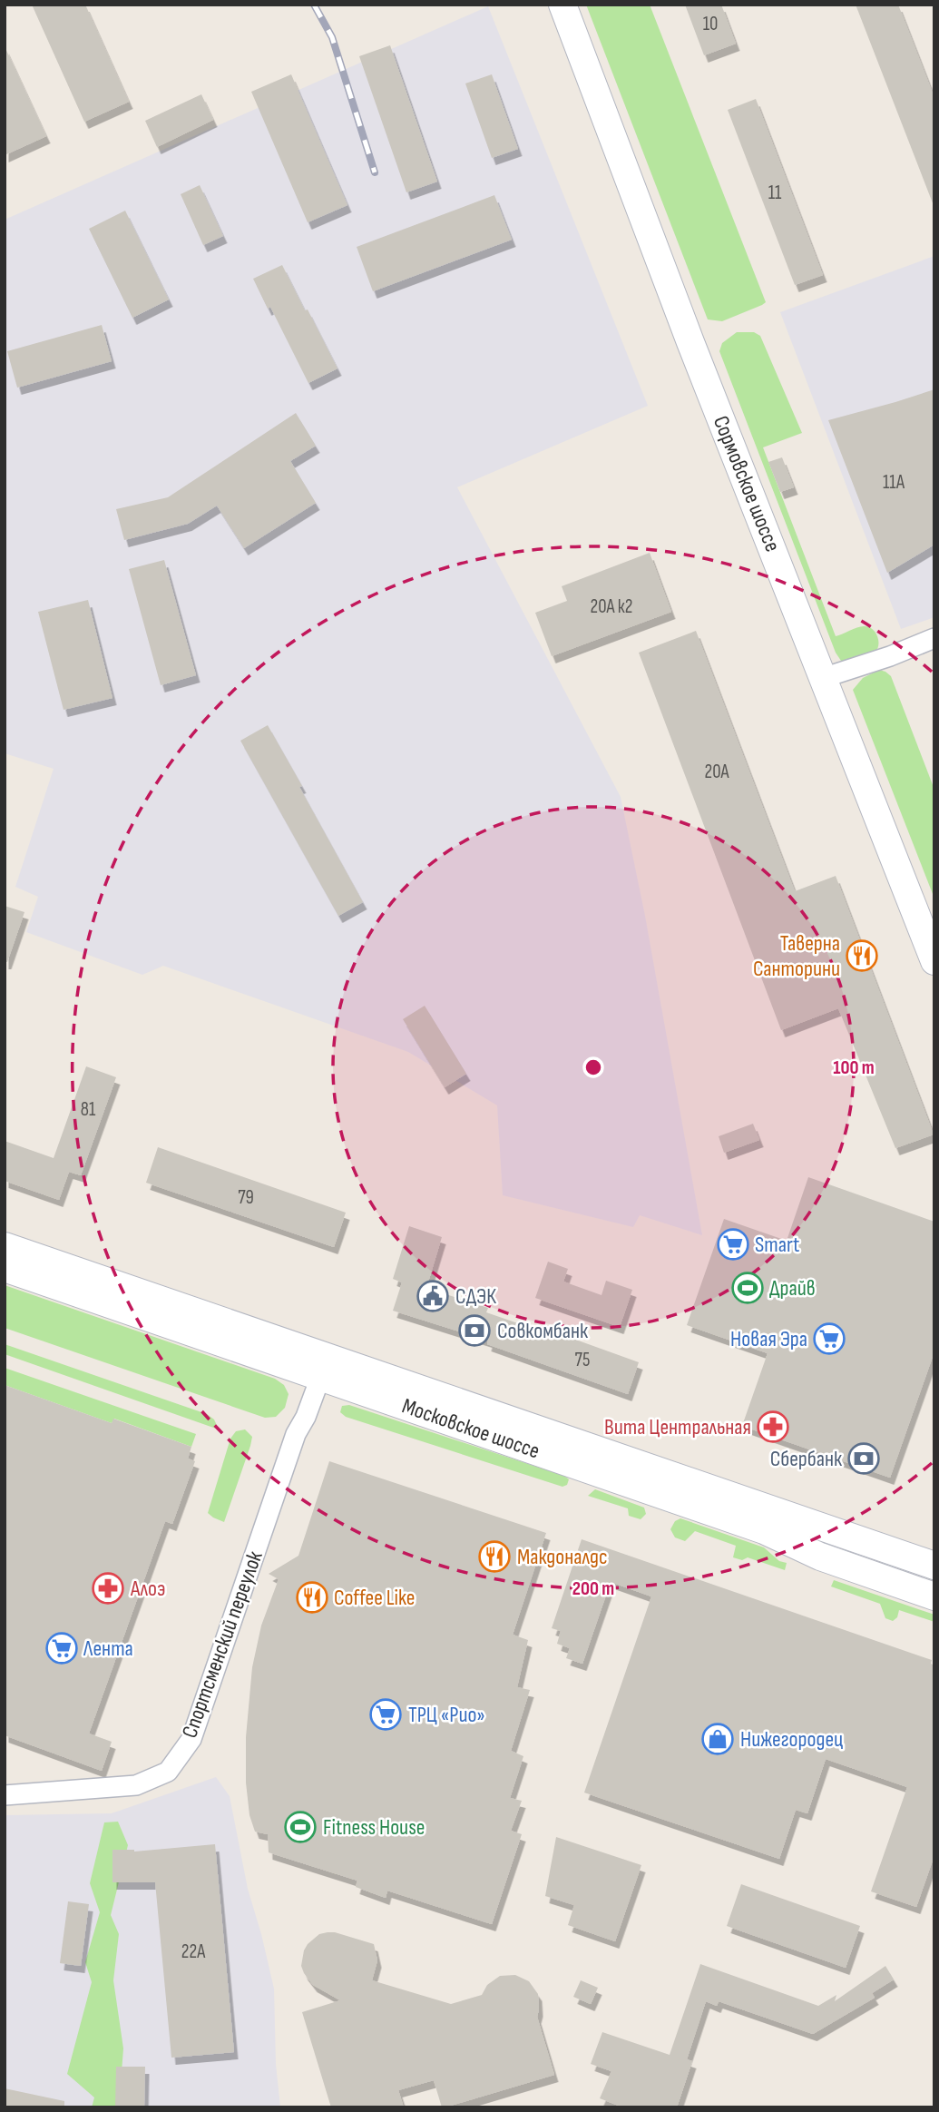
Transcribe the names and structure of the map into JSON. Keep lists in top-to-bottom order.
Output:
{
  "streets": {
    "main road": ["Сормовское шоссе", "Московское шоссе"],
    "street": ["Спортсменский переулок"]
  },
  "crossings": [
    ["Московское шоссе", "Спортсменский переулок"]
  ],
  "places": {
    "restaurant": ["Таверна Санторини", "Макдоналдс", "Coffee Like"],
    "supermarket": [
      "Smart",
      "Новая Эра",
      "Лента",
      "ТРЦ «Рио»"
    ],
    "sports": ["Драйв", "Fitness House"],
    "public building": ["СДЭК"],
    "bank": ["Совкомбанк", "Сбербанк"],
    "pharmacy": ["Вита Центральная", "Алоэ"],
    "shop": ["Нижегородец"]
  },
  "house_numbers": [
    "10",
    "11",
    "11А",
    "20А к2",
    "20А",
    "81",
    "79",
    "75",
    "22А"
  ],
  "rings": ["100 m", "200 m"]
}
